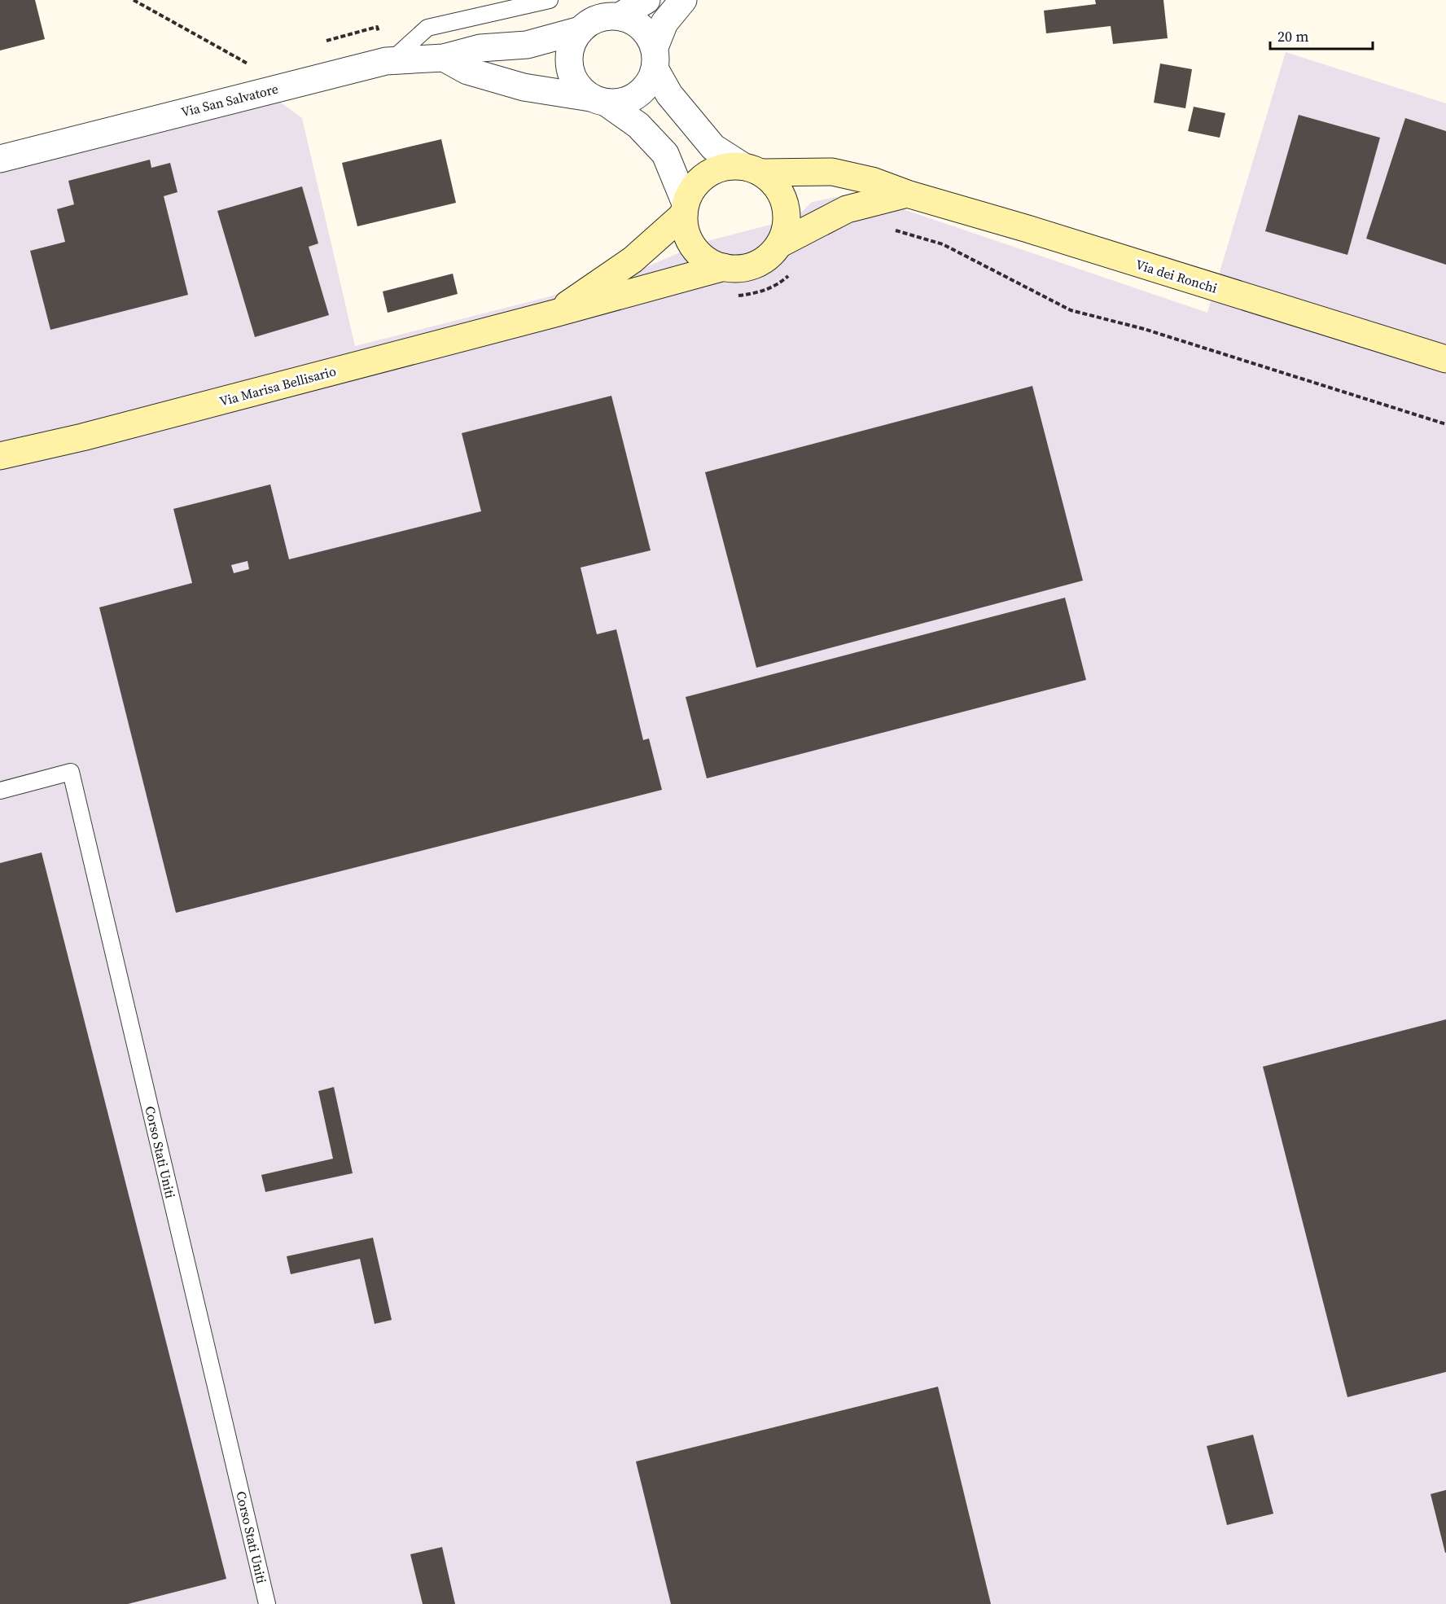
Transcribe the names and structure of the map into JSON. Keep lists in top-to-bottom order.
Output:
{
  "streets": {
    "street": ["Via San Salvatore", "Via dei Ronchi", "Via Marisa Bellisario"],
    "lane": ["Corso Stati Uniti"]
  },
  "crossings": [
    ["Via dei Ronchi", "Via Marisa Bellisario"]
  ],
  "scale_bar": "20 m"
}
